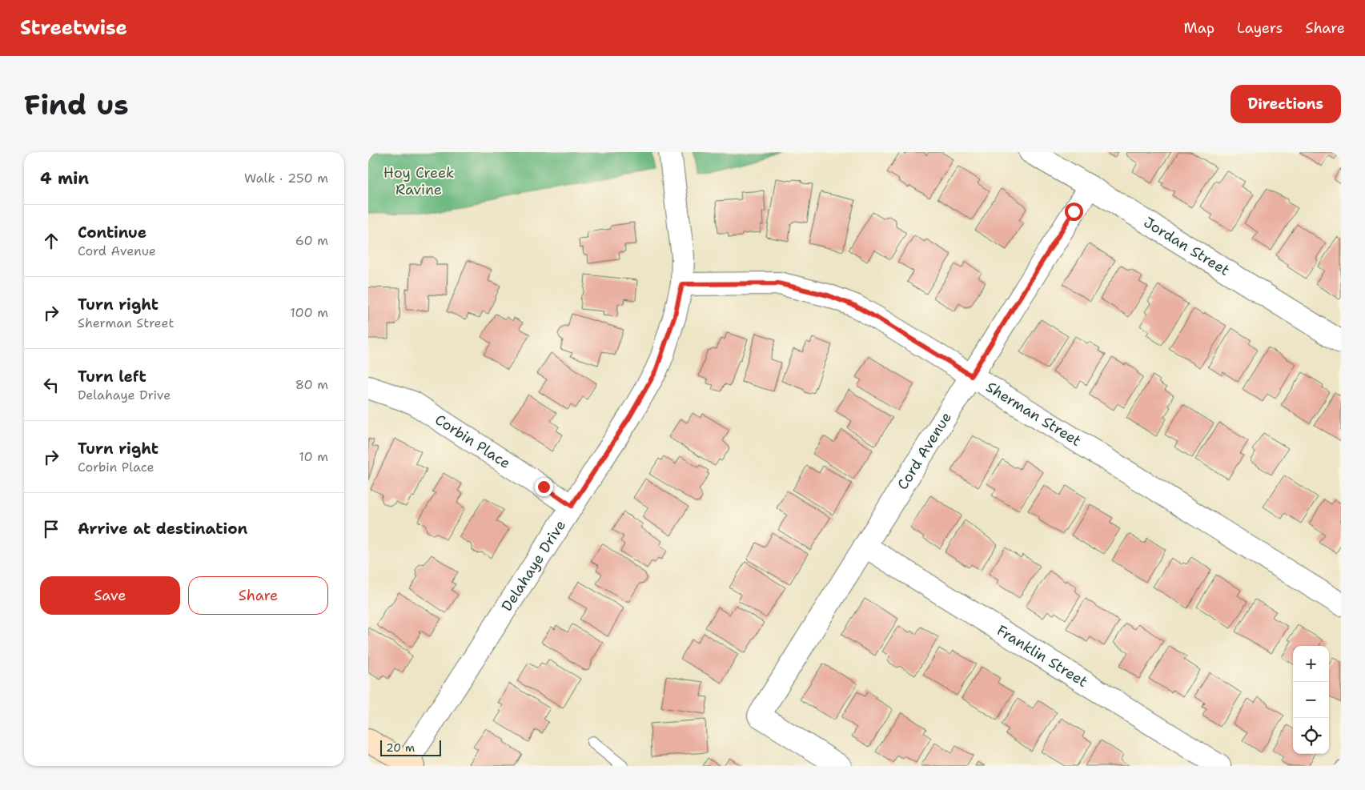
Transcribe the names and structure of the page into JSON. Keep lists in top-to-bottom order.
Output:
{
  "streets": {
    "street": [
      "Jordan Street",
      "Sherman Street",
      "Corbin Place",
      "Cord Avenue",
      "Delahaye Drive",
      "Franklin Street"
    ]
  },
  "crossings": [
    ["Jordan Street", "Cord Avenue"],
    ["Sherman Street", "Cord Avenue"],
    ["Sherman Street", "Delahaye Drive"],
    ["Corbin Place", "Delahaye Drive"],
    ["Cord Avenue", "Franklin Street"]
  ],
  "parks": ["Hoy Creek Ravine"],
  "scale_bar": "20 m",
  "page": {
    "header": "Streetwise",
    "nav": ["Map", "Layers", "Share"],
    "buttons": [
      "Directions",
      ["Save", "Share"]
    ],
    "title": "Find us",
    "heading": ["4 min", "Walk · 250 m"],
    "list": [
      ["Continue", "Cord Avenue", "60 m"],
      ["Turn right", "Sherman Street", "100 m"],
      ["Turn left", "Delahaye Drive", "80 m"],
      ["Turn right", "Corbin Place", "10 m"],
      "Arrive at destination"
    ],
    "map_buttons": ["+", "−"],
    "scale": "20 m"
  }
}
